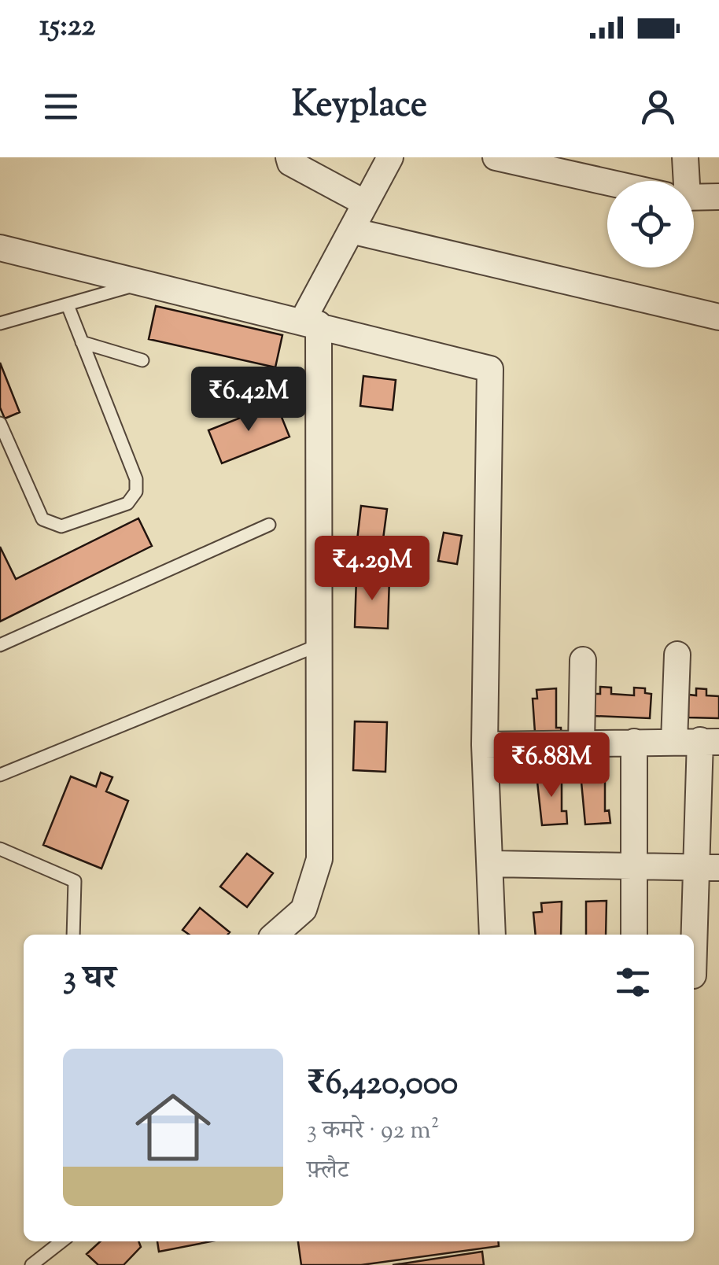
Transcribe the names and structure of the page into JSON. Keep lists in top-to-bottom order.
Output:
{
  "page": {
    "status": "15:22",
    "header": "Keyplace",
    "price": ["₹6.42M", "₹4.29M", "₹6.88M"],
    "heading": "3 घर",
    "list": [
      {
        "name": "₹6,420,000",
        "note": "3 कमरे · 92 m² · फ़्लैट"
      }
    ]
  }
}
